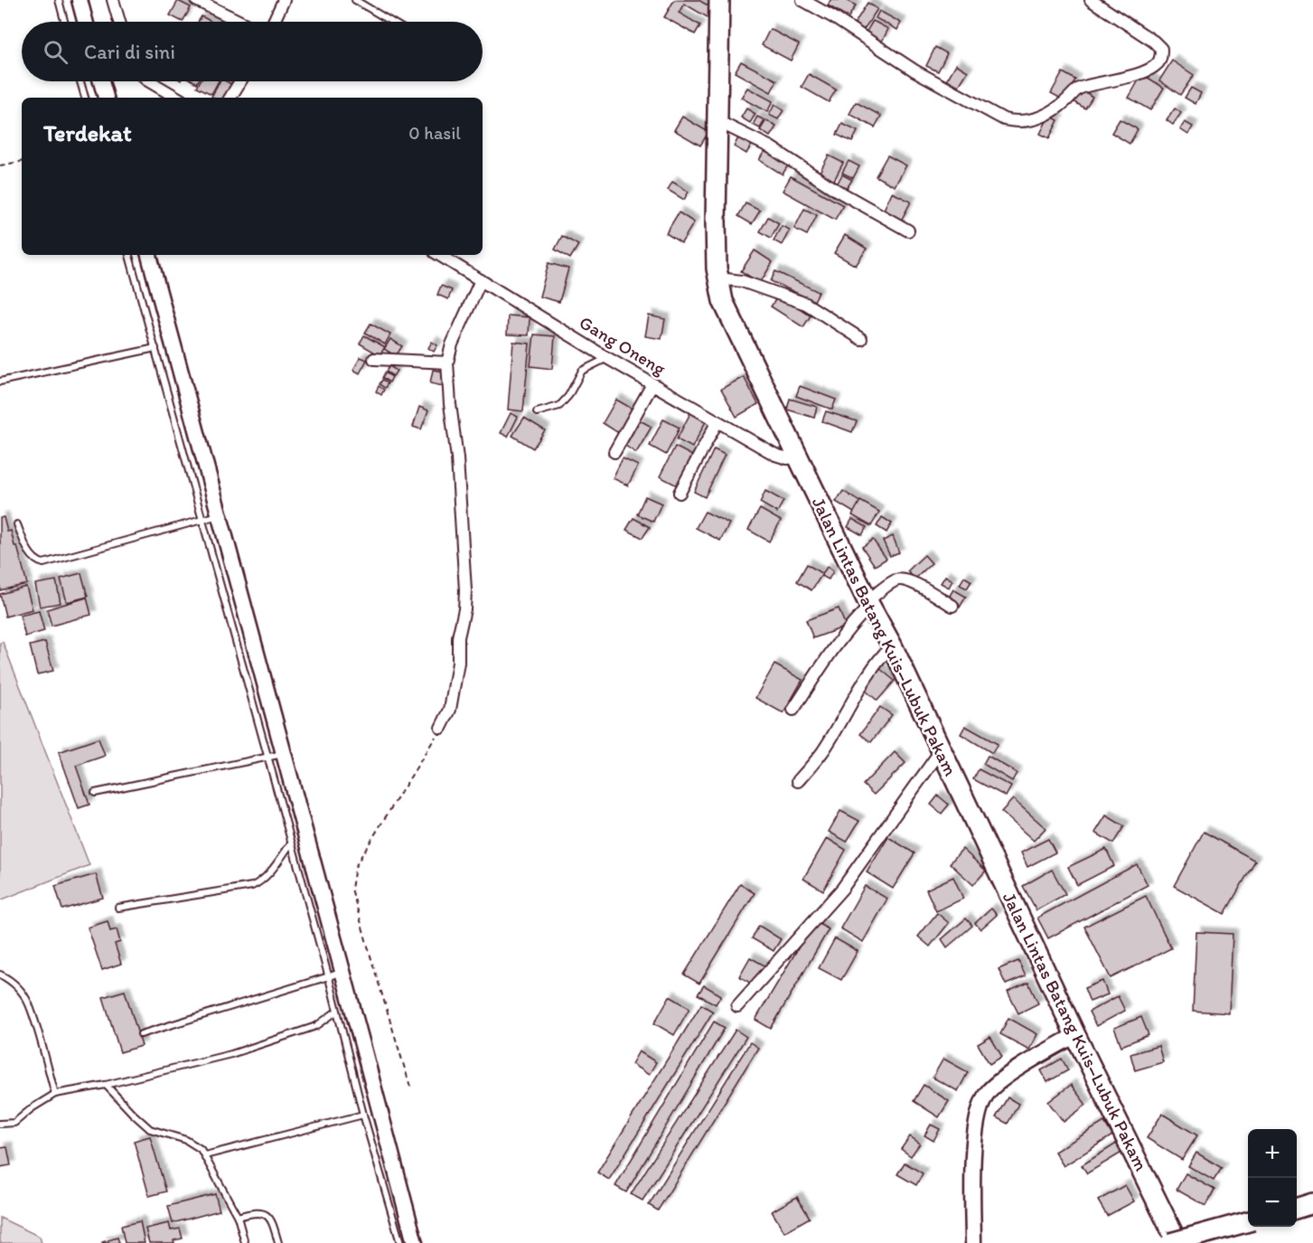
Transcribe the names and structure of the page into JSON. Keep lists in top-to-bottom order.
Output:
{
  "streets": {
    "highway": ["Jalan Lintas Batang Kuis–Lubuk Pakam"],
    "street": ["Gang Oneng"]
  },
  "crossings": [
    ["Gang Oneng", "Jalan Lintas Batang Kuis–Lubuk Pakam"]
  ],
  "page": {
    "search": "Cari di sini",
    "heading": ["Terdekat", "0 hasil"],
    "map_buttons": ["+", "−"]
  }
}
